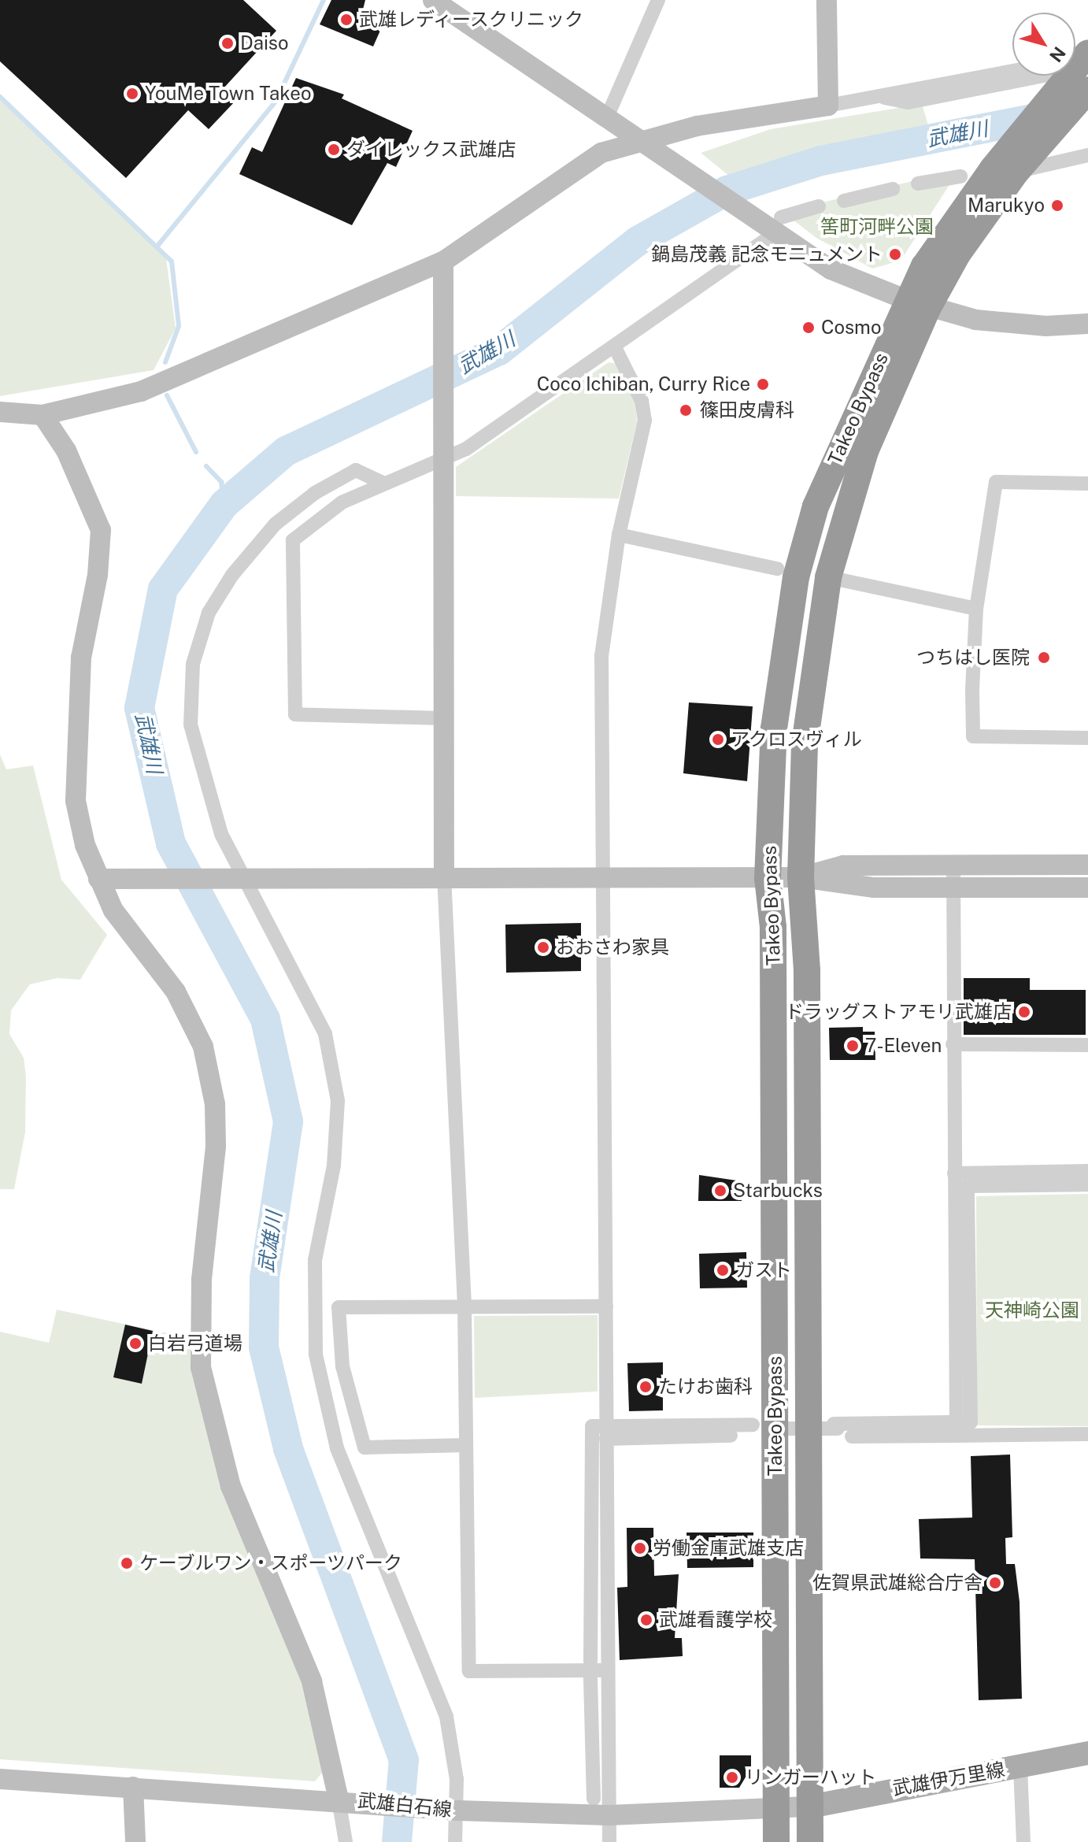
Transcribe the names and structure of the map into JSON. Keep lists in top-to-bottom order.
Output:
{
  "streets": {
    "highway": ["Takeo Bypass"],
    "main road": ["武雄伊万里線"],
    "street": ["武雄白石線"]
  },
  "crossings": [
    ["Takeo Bypass", "武雄伊万里線"],
    ["Takeo Bypass", "武雄白石線"],
    ["武雄伊万里線", "武雄白石線"]
  ],
  "water": ["武雄川"],
  "parks": ["筈町河畔公園", "天神崎公園"],
  "places": [
    "武雄レディースクリニック",
    "Daiso",
    "YouMe Town Takeo",
    "ダイレックス武雄店",
    "Marukyo",
    "鍋島茂義 記念モニュメント",
    "Cosmo",
    "Coco Ichiban, Curry Rice",
    "篠田皮膚科",
    "つちはし医院",
    "アクロスヴィル",
    "おおさわ家具",
    "ドラッグストアモリ武雄店",
    "7-Eleven",
    "Starbucks",
    "ガスト",
    "白岩弓道場",
    "たけお歯科",
    "労働金庫武雄支店",
    "ケーブルワン・スポーツパーク",
    "佐賀県武雄総合庁舎",
    "武雄看護学校",
    "リンガーハット"
  ],
  "north": "bottom right"
}
